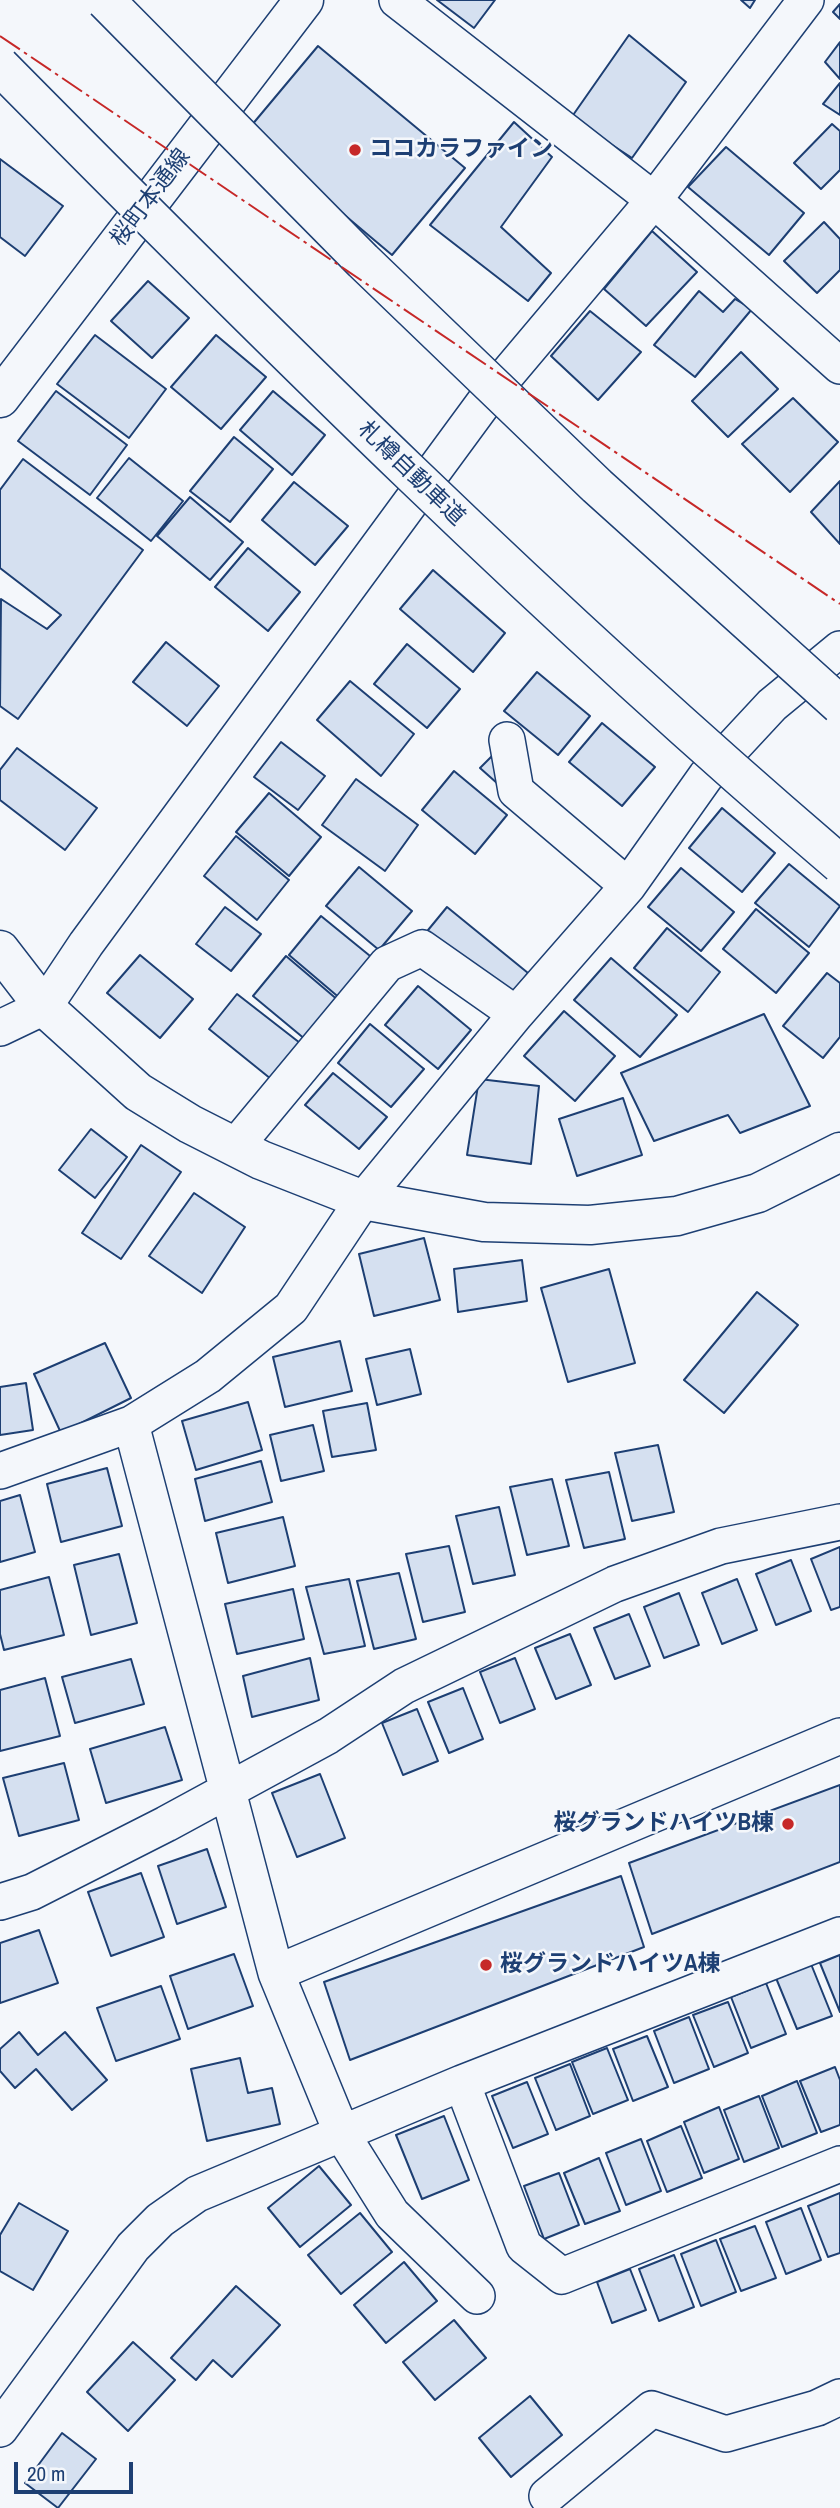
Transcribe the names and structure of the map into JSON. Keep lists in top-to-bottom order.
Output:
{
  "streets": {
    "main road": ["桜町本通線", "札樽自動車道"]
  },
  "places": ["ココカラファイン", "桜グランドハイツB棟", "桜グランドハイツA棟"],
  "scale_bar": "20 m"
}
